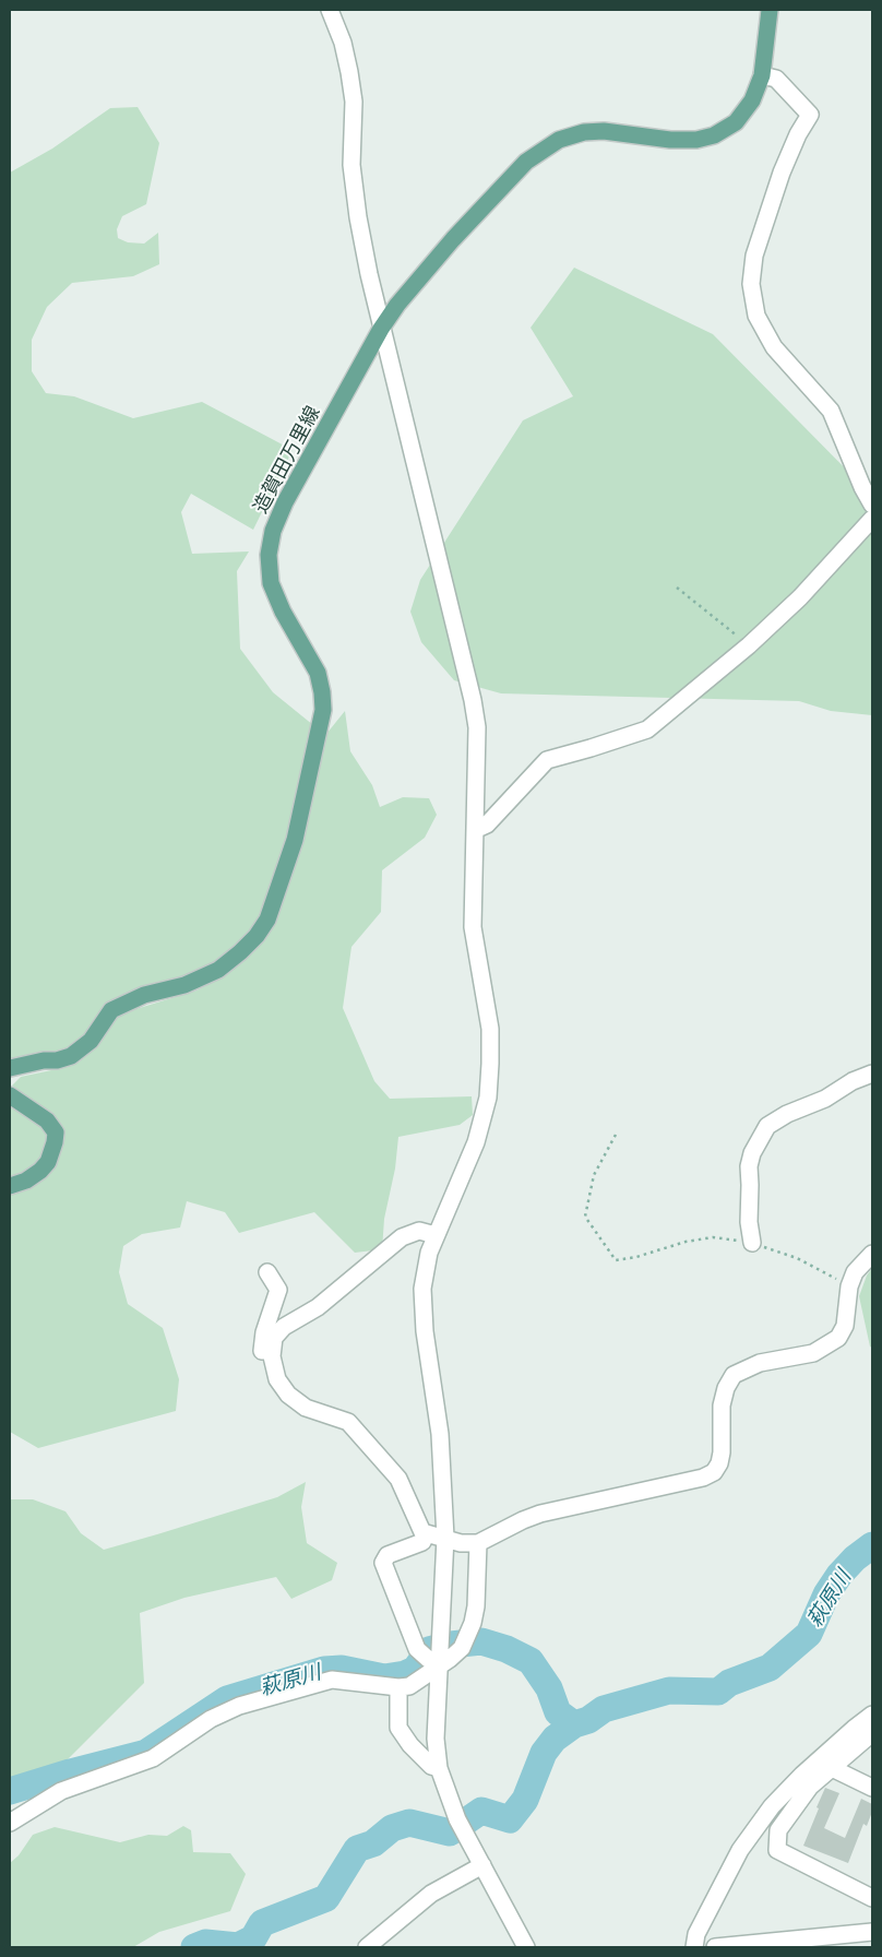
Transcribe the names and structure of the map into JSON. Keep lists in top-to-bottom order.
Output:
{
  "streets": {
    "main road": ["造賀田万里線"]
  },
  "water": ["萩原川"]
}
